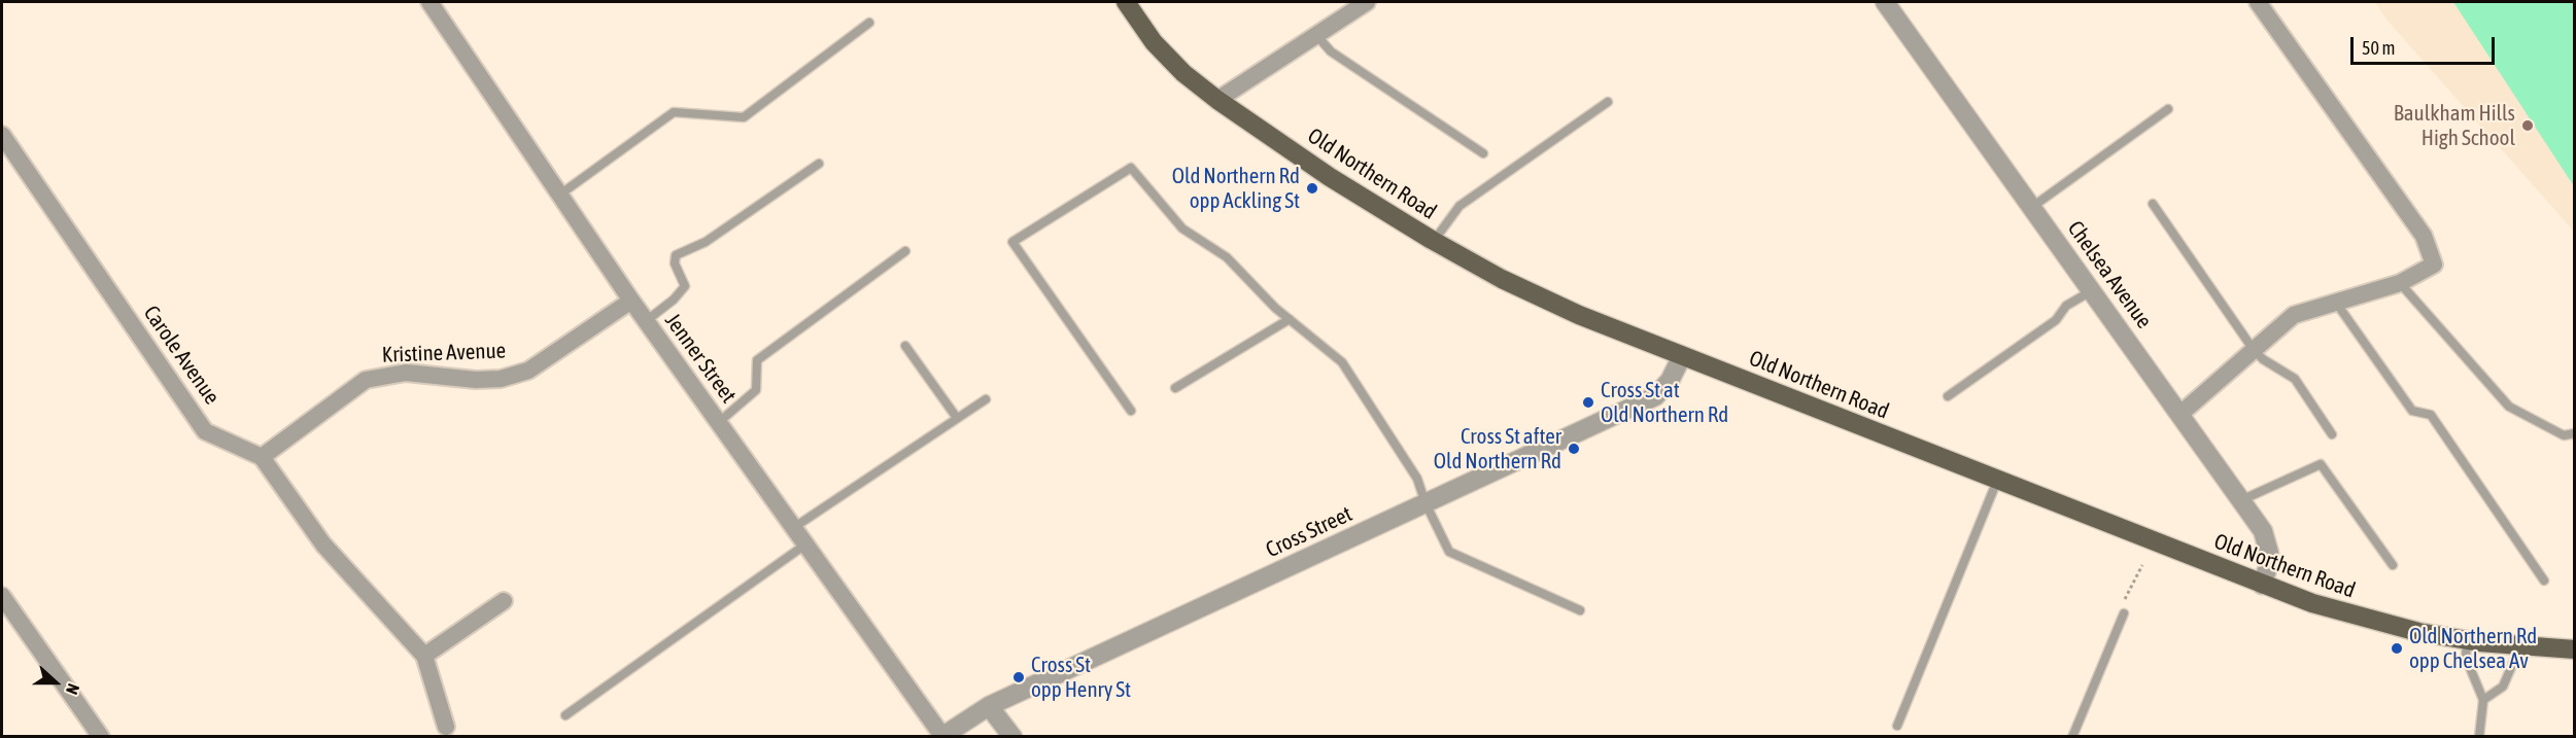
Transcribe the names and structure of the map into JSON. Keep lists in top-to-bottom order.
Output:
{
  "streets": {
    "main road": ["Old Northern Road"],
    "street": [
      "Chelsea Avenue",
      "Kristine Avenue",
      "Carole Avenue",
      "Jenner Street",
      "Cross Street"
    ]
  },
  "crossings": [
    ["Old Northern Road", "Chelsea Avenue"],
    ["Old Northern Road", "Cross Street"],
    ["Kristine Avenue", "Carole Avenue"],
    ["Kristine Avenue", "Jenner Street"],
    ["Jenner Street", "Cross Street"]
  ],
  "places": [
    "Baulkham Hills High School",
    "Old Northern Rd opp Ackling St",
    "Cross St at Old Northern Rd",
    "Cross St after Old Northern Rd",
    "Old Northern Rd opp Chelsea Av",
    "Cross St opp Henry St"
  ],
  "scale_bar": "50 m",
  "north": "right"
}
